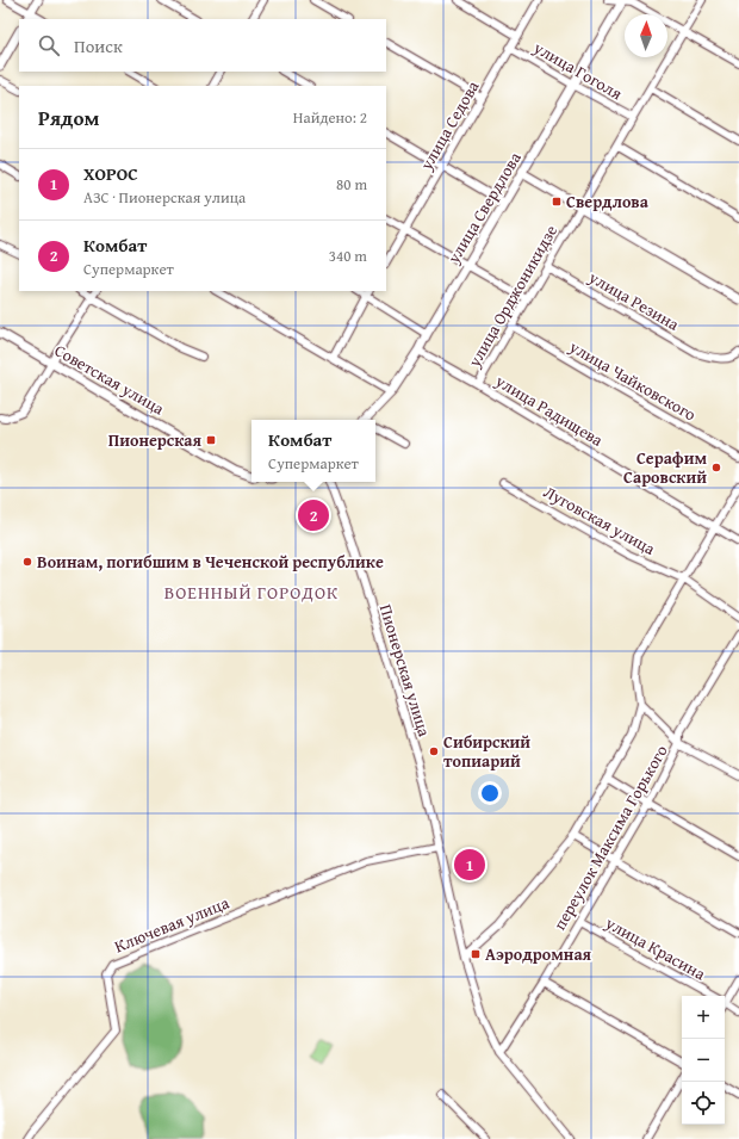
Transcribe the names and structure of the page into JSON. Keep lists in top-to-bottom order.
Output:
{
  "streets": {
    "street": [
      "улица Гоголя",
      "улица Седова",
      "улица Свердлова",
      "улица Орджоникидзе",
      "улица Резина",
      "Советская улица",
      "улица Чайковского",
      "улица Радищева",
      "Луговская улица",
      "Пионерская улица",
      "переулок Максима Горького",
      "Ключевая улица",
      "улица Красина"
    ]
  },
  "crossings": [
    ["улица Гоголя", "улица Седова"],
    ["улица Гоголя", "улица Свердлова"],
    ["улица Гоголя", "улица Орджоникидзе"],
    ["улица Свердлова", "улица Радищева"],
    ["улица Орджоникидзе", "улица Резина"],
    ["улица Орджоникидзе", "улица Чайковского"],
    ["улица Орджоникидзе", "улица Радищева"],
    ["Пионерская улица", "переулок Максима Горького"],
    ["Пионерская улица", "Ключевая улица"],
    ["переулок Максима Горького", "улица Красина"]
  ],
  "districts": ["ВОЕННЫЙ ГОРОДОК"],
  "places": {
    "transit": ["Свердлова", "Пионерская", "Аэродромная"],
    "other": ["Серафим Саровский", "Воинам, погибшим в Чеченской республике", "Сибирский топиарий"]
  },
  "north": "top",
  "page": {
    "search": "Поиск",
    "heading": ["Рядом", "Найдено: 2"],
    "list": [
      {
        "mark": "1",
        "name": "ХОРОС",
        "note": "АЗС · Пионерская улица",
        "value": "80 m"
      },
      {
        "mark": "2",
        "name": "Комбат",
        "note": "Супермаркет",
        "value": "340 m"
      }
    ],
    "popup": ["Комбат", "Супермаркет"],
    "pins": ["2", "1"],
    "map_buttons": ["+", "−"]
  }
}
